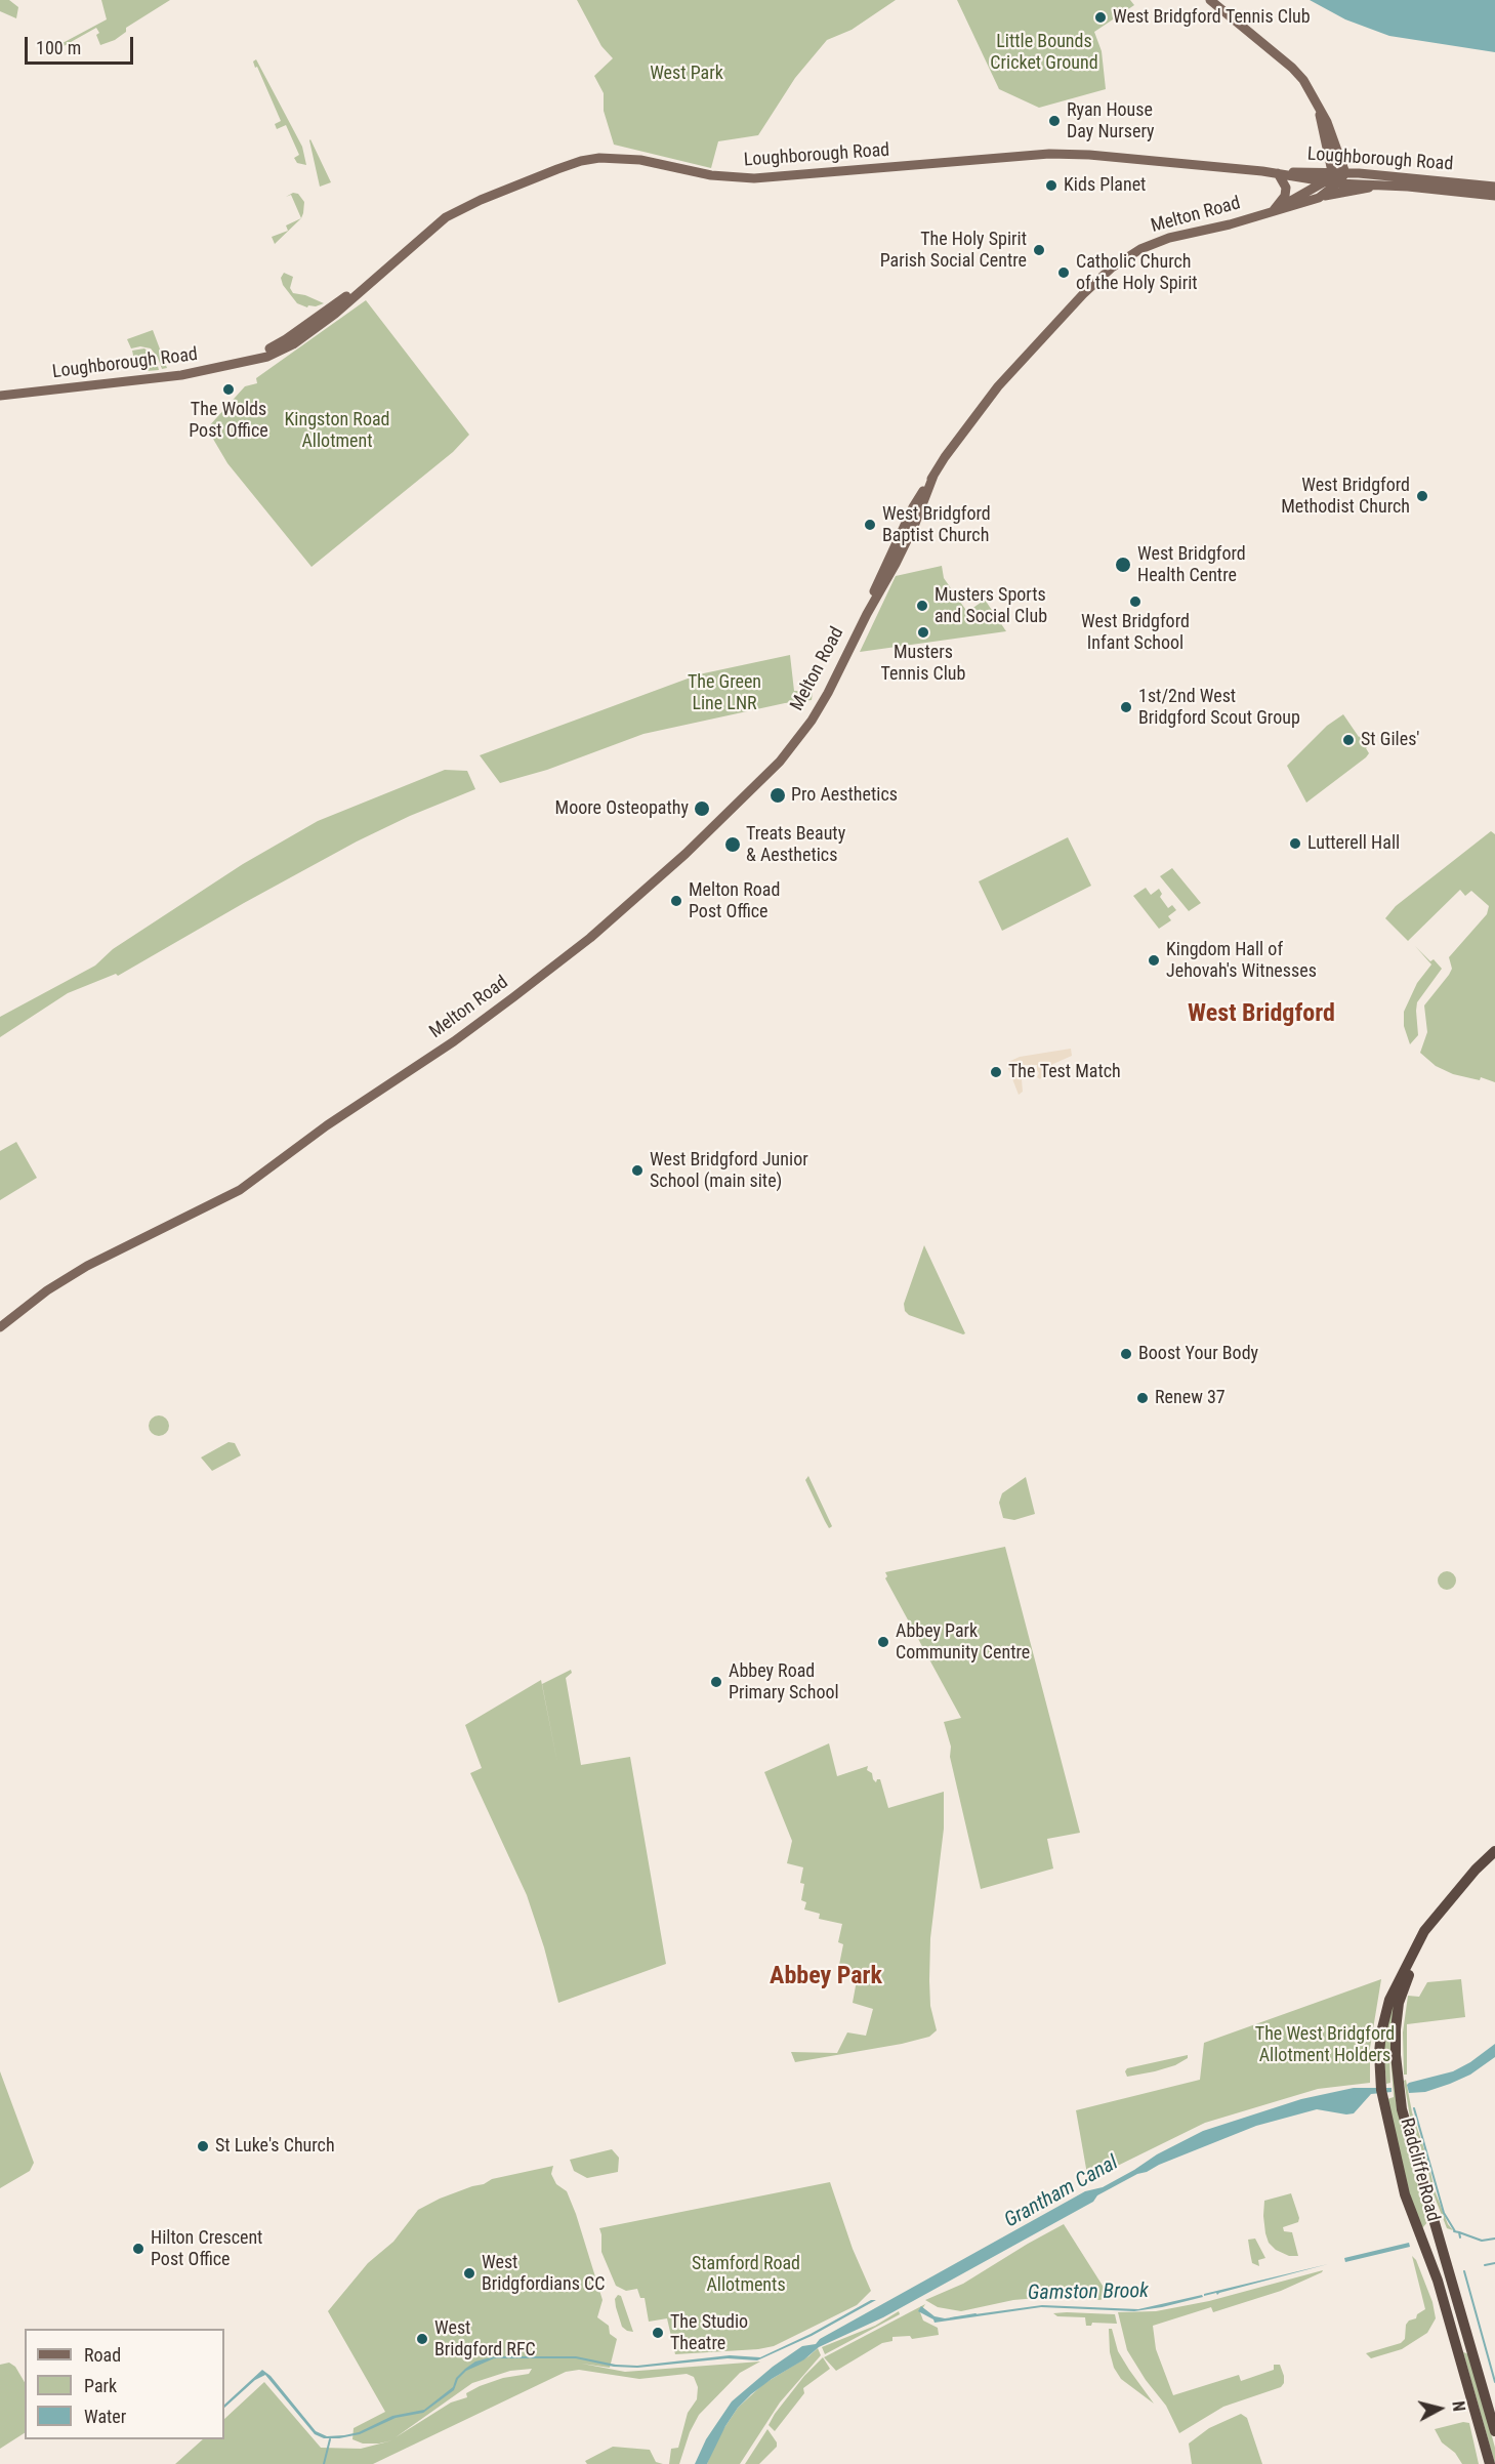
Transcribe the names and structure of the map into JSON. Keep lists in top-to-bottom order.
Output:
{
  "streets": {
    "highway": ["Radcliffe Road"],
    "main road": ["Loughborough Road", "Melton Road"]
  },
  "crossings": [
    ["Loughborough Road", "Melton Road"]
  ],
  "districts": ["West Bridgford", "Abbey Park"],
  "water": ["Grantham Canal", "Gamston Brook"],
  "parks": [
    "Little Bounds Cricket Ground",
    "West Park",
    "Kingston Road Allotment",
    "The Green Line LNR",
    "The West Bridgford Allotment Holders",
    "Stamford Road Allotments"
  ],
  "places": [
    "West Bridgford Tennis Club",
    "Ryan House Day Nursery",
    "Kids Planet",
    "The Holy Spirit Parish Social Centre",
    "Catholic Church of the Holy Spirit",
    "The Wolds Post Office",
    "West Bridgford Methodist Church",
    "West Bridgford Baptist Church",
    "West Bridgford Health Centre",
    "West Bridgford Infant School",
    "Musters Sports and Social Club",
    "Musters Tennis Club",
    "1st/2nd West Bridgford Scout Group",
    "St Giles'",
    "Pro Aesthetics",
    "Moore Osteopathy",
    "Lutterell Hall",
    "Treats Beauty & Aesthetics",
    "Melton Road Post Office",
    "Kingdom Hall of Jehovah's Witnesses",
    "The Test Match",
    "West Bridgford Junior School (main site)",
    "Boost Your Body",
    "Renew 37",
    "Abbey Park Community Centre",
    "Abbey Road Primary School",
    "St Luke's Church",
    "Hilton Crescent Post Office",
    "West Bridgfordians CC",
    "The Studio Theatre",
    "West Bridgford RFC"
  ],
  "legend": ["Road", "Park", "Water"],
  "scale_bar": "100 m",
  "north": "right"
}
